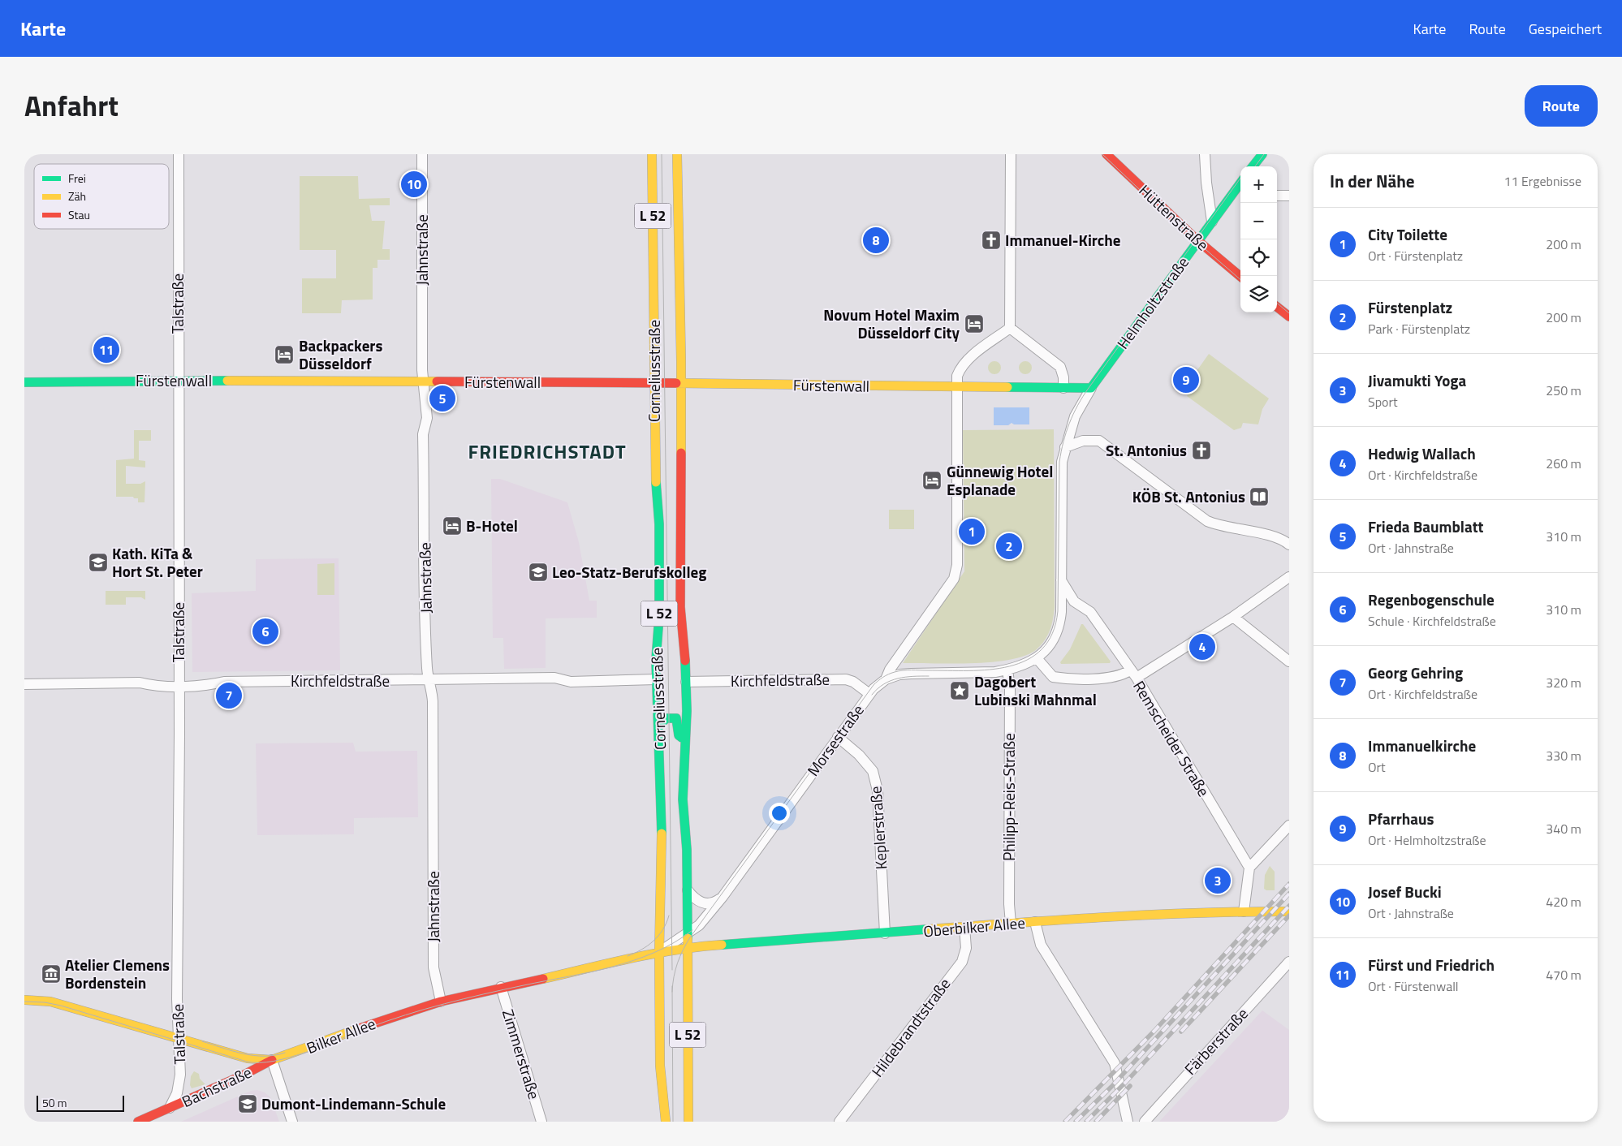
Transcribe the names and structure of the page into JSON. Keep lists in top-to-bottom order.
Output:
{
  "streets": {
    "main road": [
      "L 52",
      "Hüttenstraße",
      "Helmholtzstraße",
      "Corneliusstraße",
      "Fürstenwall",
      "Oberbilker Allee",
      "Bilker Allee",
      "Bachstraße"
    ],
    "street": [
      "Jahnstraße",
      "Talstraße",
      "Kirchfeldstraße",
      "Remscheider Straße",
      "Morsestraße",
      "Philipp-Reis-Straße",
      "Keplerstraße",
      "Hildebrandtstraße",
      "Färberstraße",
      "Zimmerstraße"
    ]
  },
  "crossings": [
    ["Hüttenstraße", "Helmholtzstraße"],
    ["Jahnstraße", "Fürstenwall"],
    ["Jahnstraße", "Kirchfeldstraße"],
    ["Jahnstraße", "Bilker Allee"],
    ["Helmholtzstraße", "Fürstenwall"],
    ["Talstraße", "Fürstenwall"],
    ["Talstraße", "Kirchfeldstraße"],
    ["Talstraße", "Bilker Allee"],
    ["Talstraße", "Bachstraße"],
    ["Corneliusstraße", "Fürstenwall"],
    ["Corneliusstraße", "Kirchfeldstraße"],
    ["Corneliusstraße", "Morsestraße"],
    ["Corneliusstraße", "Oberbilker Allee"],
    ["Corneliusstraße", "Bilker Allee"],
    ["Fürstenwall", "Morsestraße"],
    ["Kirchfeldstraße", "Morsestraße"],
    ["Morsestraße", "Keplerstraße"],
    ["Morsestraße", "Oberbilker Allee"],
    ["Morsestraße", "Bilker Allee"],
    ["Philipp-Reis-Straße", "Oberbilker Allee"],
    ["Keplerstraße", "Oberbilker Allee"],
    ["Oberbilker Allee", "Hildebrandtstraße"],
    ["Oberbilker Allee", "Bilker Allee"],
    ["Bilker Allee", "Zimmerstraße"],
    ["Bilker Allee", "Bachstraße"]
  ],
  "districts": ["FRIEDRICHSTADT"],
  "places": {
    "church": ["Immanuel-Kirche", "St. Antonius"],
    "hotel": [
      "Novum Hotel Maxim Düsseldorf City",
      "Backpackers Düsseldorf",
      "Günnewig Hotel Esplanade",
      "B-Hotel"
    ],
    "library": ["KÖB St. Antonius"],
    "school or university": ["Kath. KiTa & Hort St. Peter", "Leo-Statz-Berufskolleg", "Dumont-Lindemann-Schule"],
    "place": ["Dagobert Lubinski Mahnmal"],
    "museum": ["Atelier Clemens Bordenstein"]
  },
  "legend": ["Frei", "Zäh", "Stau"],
  "scale_bar": "50 m",
  "page": {
    "header": "Karte",
    "nav": ["Karte", "Route", "Gespeichert"],
    "title": "Anfahrt",
    "buttons": "Route",
    "heading": ["In der Nähe", "11 Ergebnisse"],
    "map_buttons": ["+", "−"],
    "pins": [
      "10",
      "8",
      "11",
      "9",
      "5",
      "1",
      "2",
      "6",
      "4",
      "7",
      "3"
    ],
    "list": [
      {
        "mark": "1",
        "name": "City Toilette",
        "note": "Ort · Fürstenplatz",
        "value": "200 m"
      },
      {
        "mark": "2",
        "name": "Fürstenplatz",
        "note": "Park · Fürstenplatz",
        "value": "200 m"
      },
      {
        "mark": "3",
        "name": "Jivamukti Yoga",
        "note": "Sport",
        "value": "250 m"
      },
      {
        "mark": "4",
        "name": "Hedwig Wallach",
        "note": "Ort · Kirchfeldstraße",
        "value": "260 m"
      },
      {
        "mark": "5",
        "name": "Frieda Baumblatt",
        "note": "Ort · Jahnstraße",
        "value": "310 m"
      },
      {
        "mark": "6",
        "name": "Regenbogenschule",
        "note": "Schule · Kirchfeldstraße",
        "value": "310 m"
      },
      {
        "mark": "7",
        "name": "Georg Gehring",
        "note": "Ort · Kirchfeldstraße",
        "value": "320 m"
      },
      {
        "mark": "8",
        "name": "Immanuelkirche",
        "note": "Ort",
        "value": "330 m"
      },
      {
        "mark": "9",
        "name": "Pfarrhaus",
        "note": "Ort · Helmholtzstraße",
        "value": "340 m"
      },
      {
        "mark": "10",
        "name": "Josef Bucki",
        "note": "Ort · Jahnstraße",
        "value": "420 m"
      },
      {
        "mark": "11",
        "name": "Fürst und Friedrich",
        "note": "Ort · Fürstenwall",
        "value": "470 m"
      }
    ],
    "scale": "50 m"
  }
}
